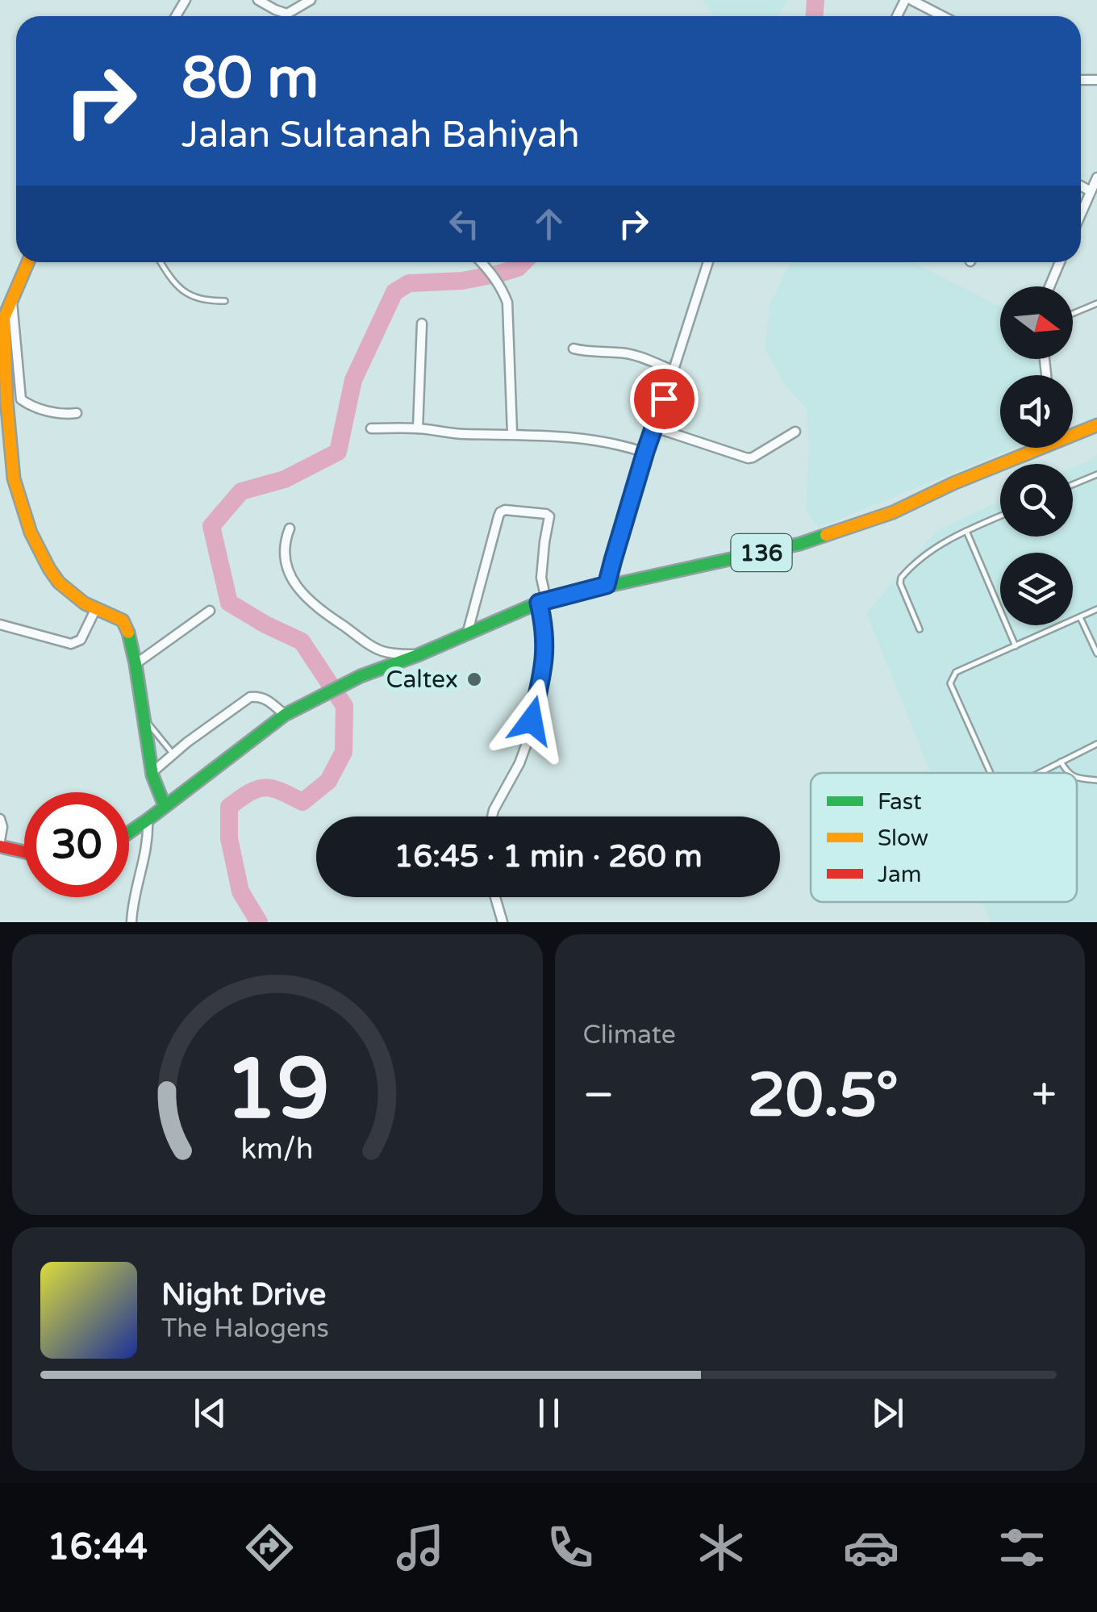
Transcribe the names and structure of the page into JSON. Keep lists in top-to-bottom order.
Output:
{
  "streets": {
    "main road": ["136"]
  },
  "places": ["Caltex"],
  "legend": ["Fast", "Slow", "Jam"],
  "north": "right",
  "page": {
    "turn": ["80 m", "Jalan Sultanah Bahiyah"],
    "limit": "30",
    "trip": "16:45 · 1 min · 260 m",
    "tile": "Climate",
    "heat": ["−", "20.5°", "+"],
    "song": ["Night Drive", "The Halogens"],
    "tabs": "16:44",
    "gauge": ["19", "km/h"]
  }
}
